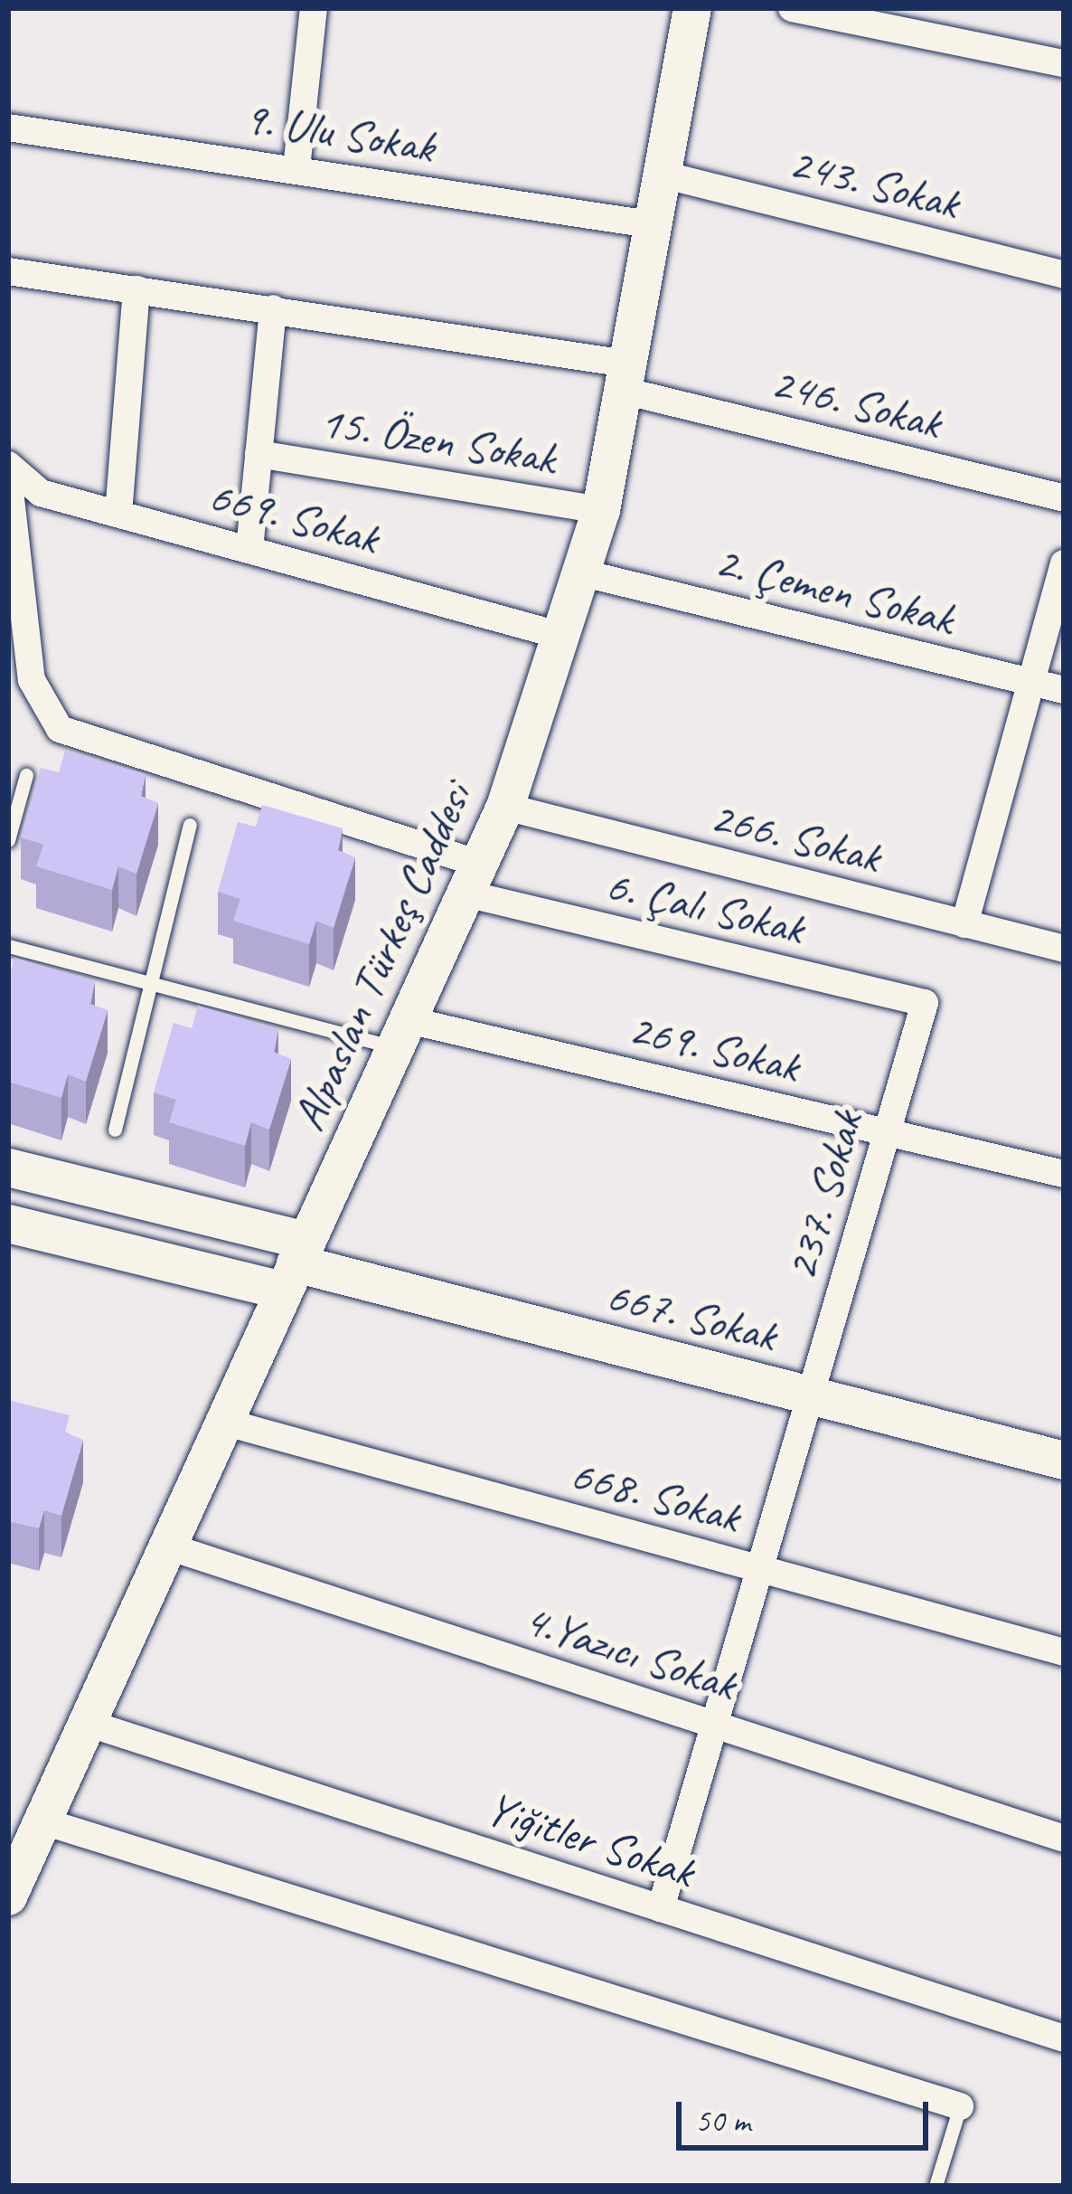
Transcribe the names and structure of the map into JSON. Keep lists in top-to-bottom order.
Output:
{
  "streets": {
    "main road": ["Alpaslan Türkeş Caddesi", "667. Sokak"],
    "street": [
      "9. Ulu Sokak",
      "243. Sokak",
      "246. Sokak",
      "15. Özen Sokak",
      "669. Sokak",
      "2. Çemen Sokak",
      "266. Sokak",
      "6. Çalı Sokak",
      "269. Sokak",
      "237. Sokak",
      "668. Sokak",
      "4.Yazıcı Sokak",
      "Yiğitler Sokak"
    ]
  },
  "crossings": [
    ["9. Ulu Sokak", "Alpaslan Türkeş Caddesi"],
    ["243. Sokak", "Alpaslan Türkeş Caddesi"],
    ["246. Sokak", "15. Özen Sokak"],
    ["246. Sokak", "Alpaslan Türkeş Caddesi"],
    ["15. Özen Sokak", "669. Sokak"],
    ["15. Özen Sokak", "Alpaslan Türkeş Caddesi"],
    ["669. Sokak", "Alpaslan Türkeş Caddesi"],
    ["2. Çemen Sokak", "Alpaslan Türkeş Caddesi"],
    ["266. Sokak", "Alpaslan Türkeş Caddesi"],
    ["6. Çalı Sokak", "Alpaslan Türkeş Caddesi"],
    ["6. Çalı Sokak", "237. Sokak"],
    ["Alpaslan Türkeş Caddesi", "269. Sokak"],
    ["Alpaslan Türkeş Caddesi", "667. Sokak"],
    ["Alpaslan Türkeş Caddesi", "668. Sokak"],
    ["Alpaslan Türkeş Caddesi", "4.Yazıcı Sokak"],
    ["Alpaslan Türkeş Caddesi", "Yiğitler Sokak"],
    ["269. Sokak", "237. Sokak"],
    ["237. Sokak", "667. Sokak"],
    ["237. Sokak", "668. Sokak"],
    ["237. Sokak", "4.Yazıcı Sokak"],
    ["237. Sokak", "Yiğitler Sokak"]
  ],
  "scale_bar": "50 m"
}
